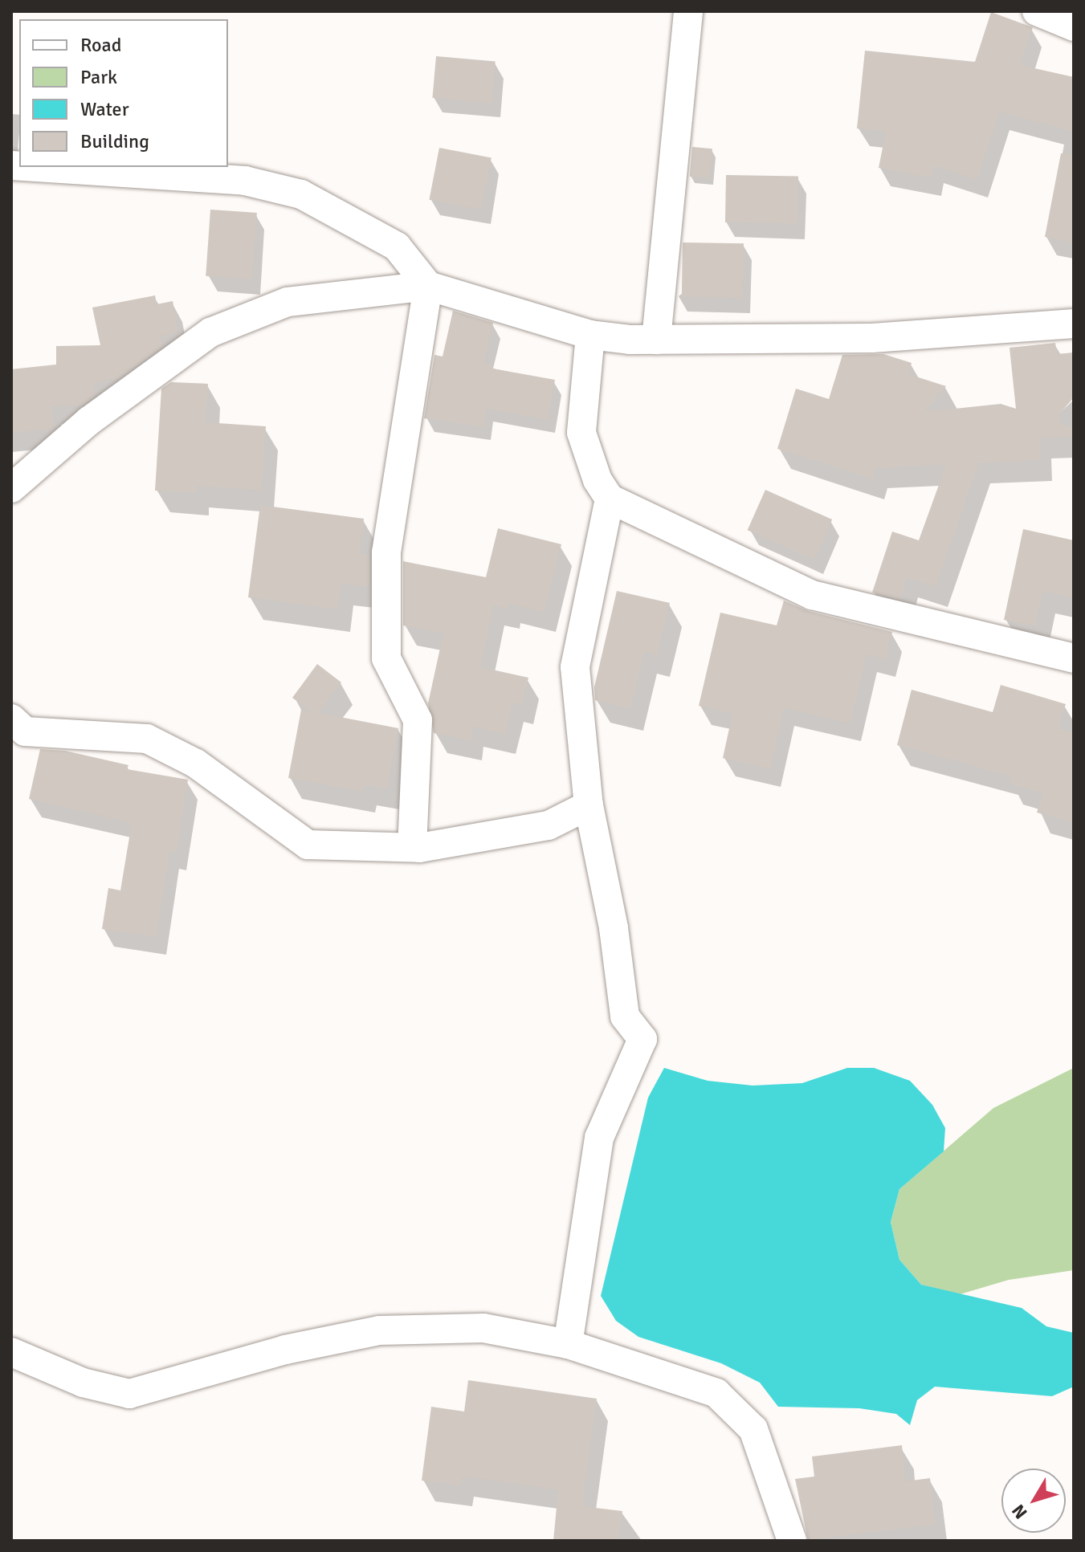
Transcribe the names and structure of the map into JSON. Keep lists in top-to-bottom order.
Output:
{
  "legend": [
    "Road",
    "Park",
    "Water",
    "Building"
  ],
  "north": "bottom left"
}
